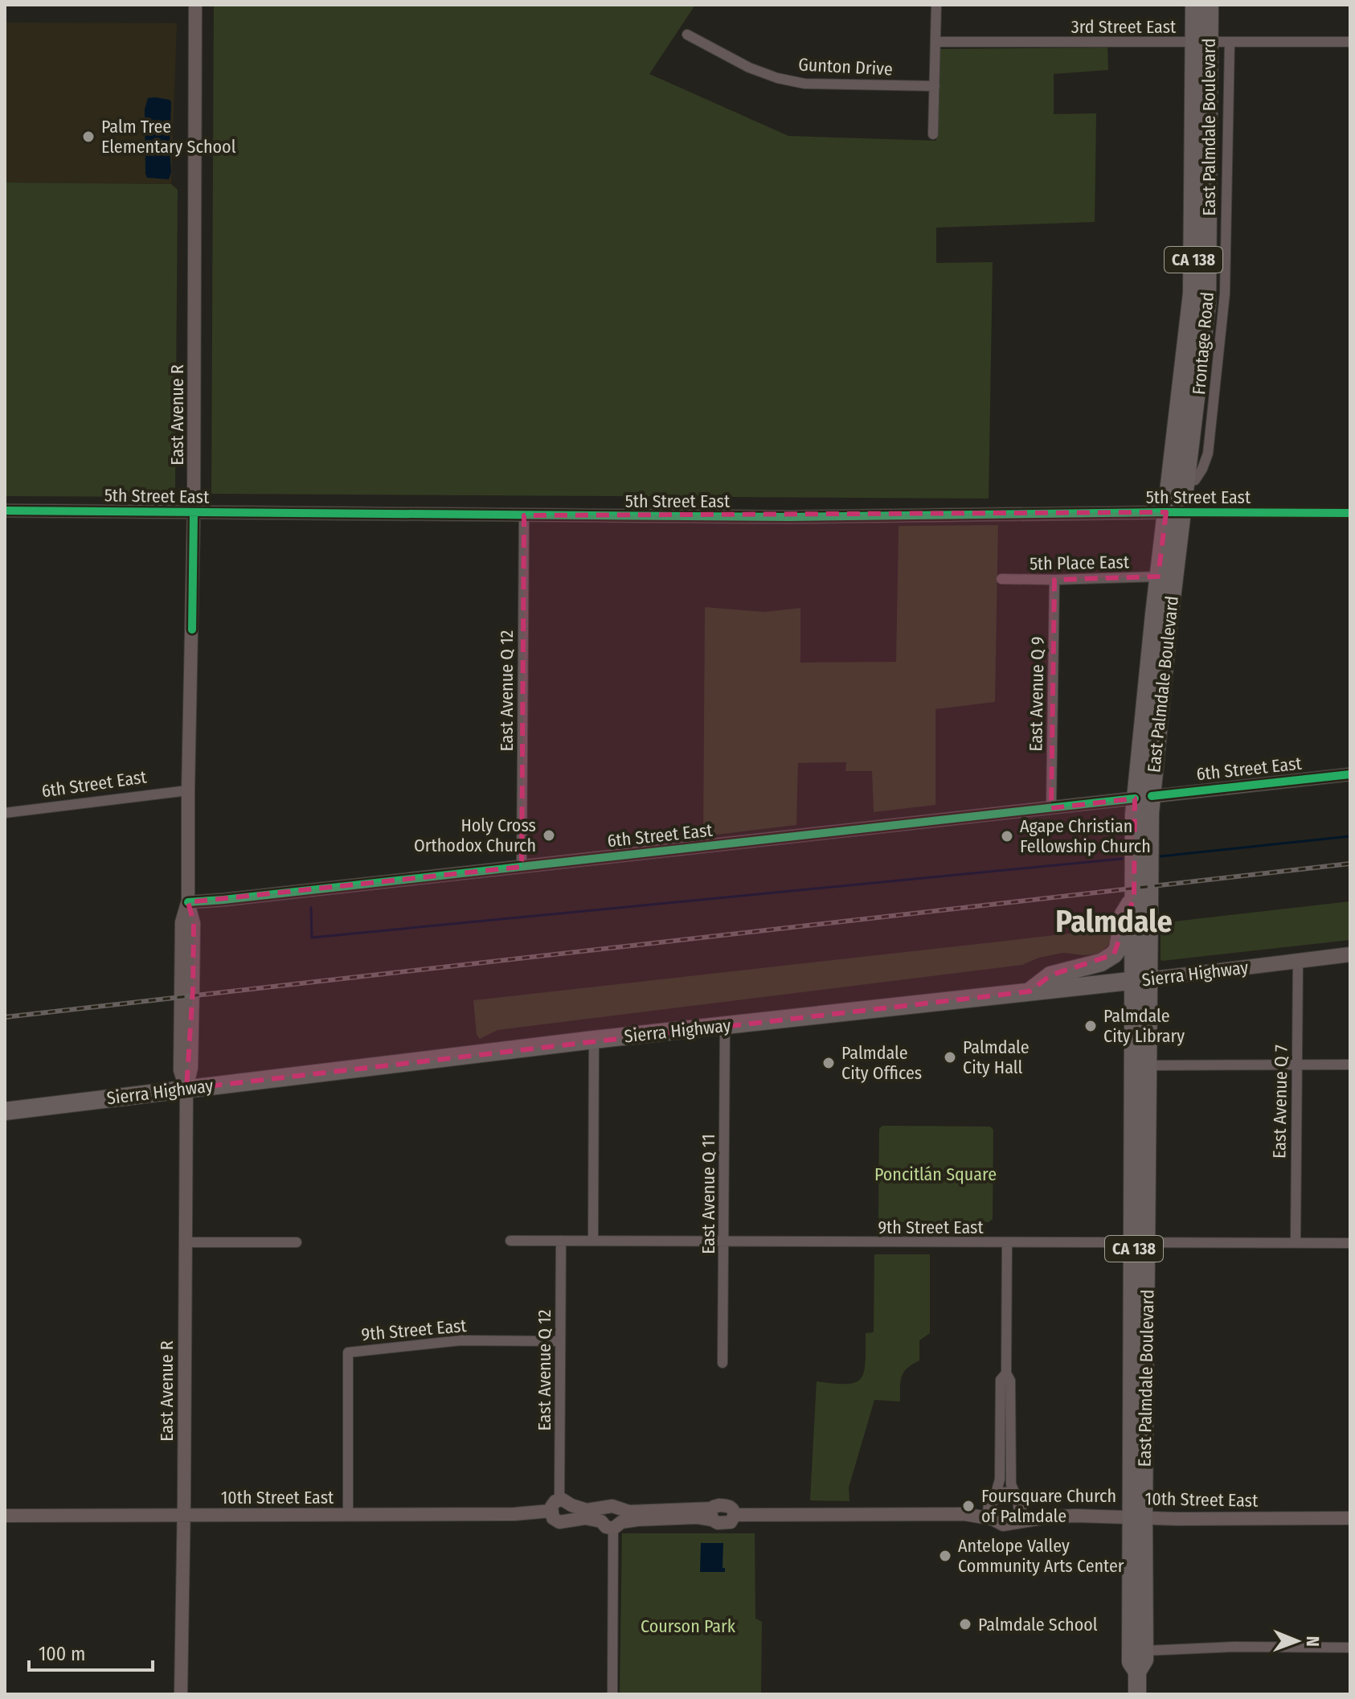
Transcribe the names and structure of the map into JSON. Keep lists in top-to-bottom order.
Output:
{
  "streets": {
    "highway": ["East Palmdale Boulevard", "CA 138", "Sierra Highway"],
    "street": [
      "3rd Street East",
      "Gunton Drive",
      "Frontage Road",
      "East Avenue R",
      "5th Street East",
      "5th Place East",
      "East Avenue Q 12",
      "East Avenue Q 9",
      "6th Street East",
      "East Avenue Q 7",
      "East Avenue Q 11",
      "9th Street East",
      "10th Street East"
    ]
  },
  "crossings": [
    ["3rd Street East", "East Palmdale Boulevard"],
    ["3rd Street East", "Frontage Road"],
    ["East Palmdale Boulevard", "Frontage Road"],
    ["East Palmdale Boulevard", "5th Street East"],
    ["East Palmdale Boulevard", "5th Place East"],
    ["East Palmdale Boulevard", "6th Street East"],
    ["East Palmdale Boulevard", "Sierra Highway"],
    ["East Palmdale Boulevard", "9th Street East"],
    ["East Palmdale Boulevard", "10th Street East"],
    ["East Avenue R", "5th Street East"],
    ["East Avenue R", "6th Street East"],
    ["East Avenue R", "Sierra Highway"],
    ["East Avenue R", "10th Street East"],
    ["5th Street East", "East Avenue Q 12"],
    ["5th Place East", "East Avenue Q 9"],
    ["East Avenue Q 12", "6th Street East"],
    ["East Avenue Q 12", "9th Street East"],
    ["East Avenue Q 12", "10th Street East"],
    ["East Avenue Q 9", "6th Street East"],
    ["Sierra Highway", "East Avenue Q 7"],
    ["Sierra Highway", "East Avenue Q 11"],
    ["East Avenue Q 7", "9th Street East"],
    ["East Avenue Q 11", "9th Street East"],
    ["9th Street East", "10th Street East"]
  ],
  "districts": ["Palmdale"],
  "parks": ["Poncitlán Square", "Courson Park"],
  "places": [
    "Palm Tree Elementary School",
    "Holy Cross Orthodox Church",
    "Agape Christian Fellowship Church",
    "Palmdale City Library",
    "Palmdale City Hall",
    "Palmdale City Offices",
    "Foursquare Church of Palmdale",
    "Antelope Valley Community Arts Center",
    "Palmdale School"
  ],
  "scale_bar": "100 m",
  "north": "right"
}
